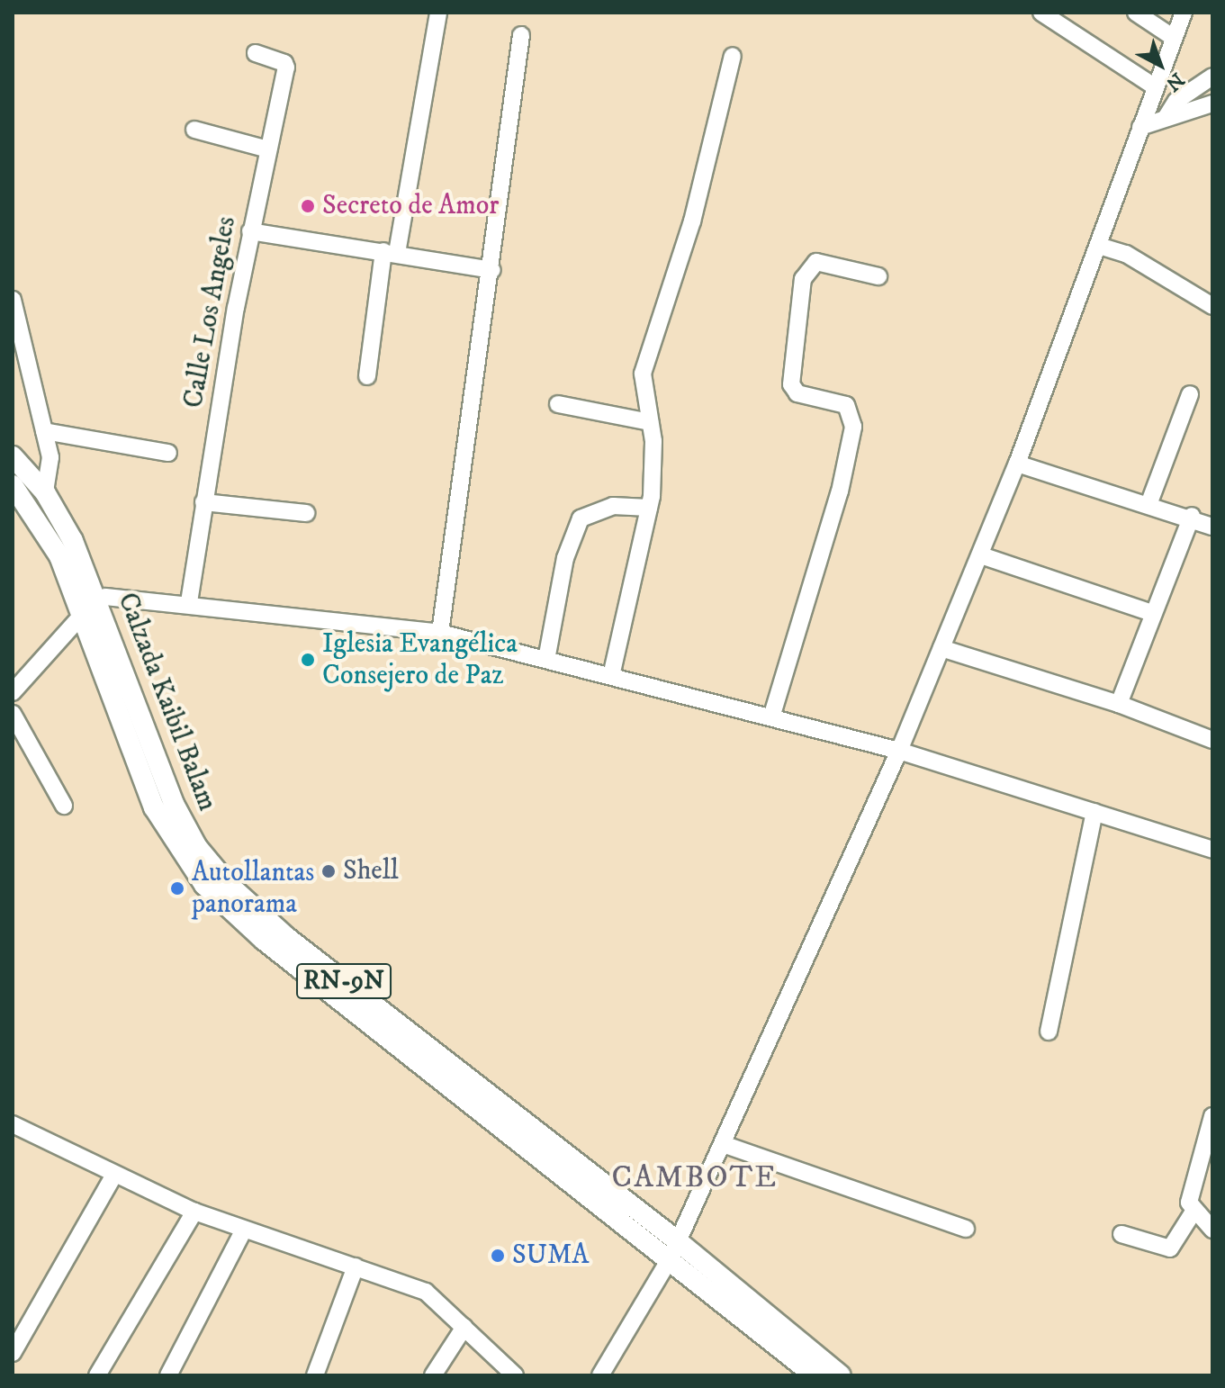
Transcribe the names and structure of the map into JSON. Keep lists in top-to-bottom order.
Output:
{
  "streets": {
    "main road": ["Calzada Kaibil Balam", "RN-9N"],
    "street": ["Calle Los Angeles"]
  },
  "districts": ["CAMBOTE"],
  "places": [
    "Secreto de Amor",
    "Iglesia Evangélica Consejero de Paz",
    "Shell",
    "Autollantas panorama",
    "SUMA"
  ],
  "north": "bottom right"
}
